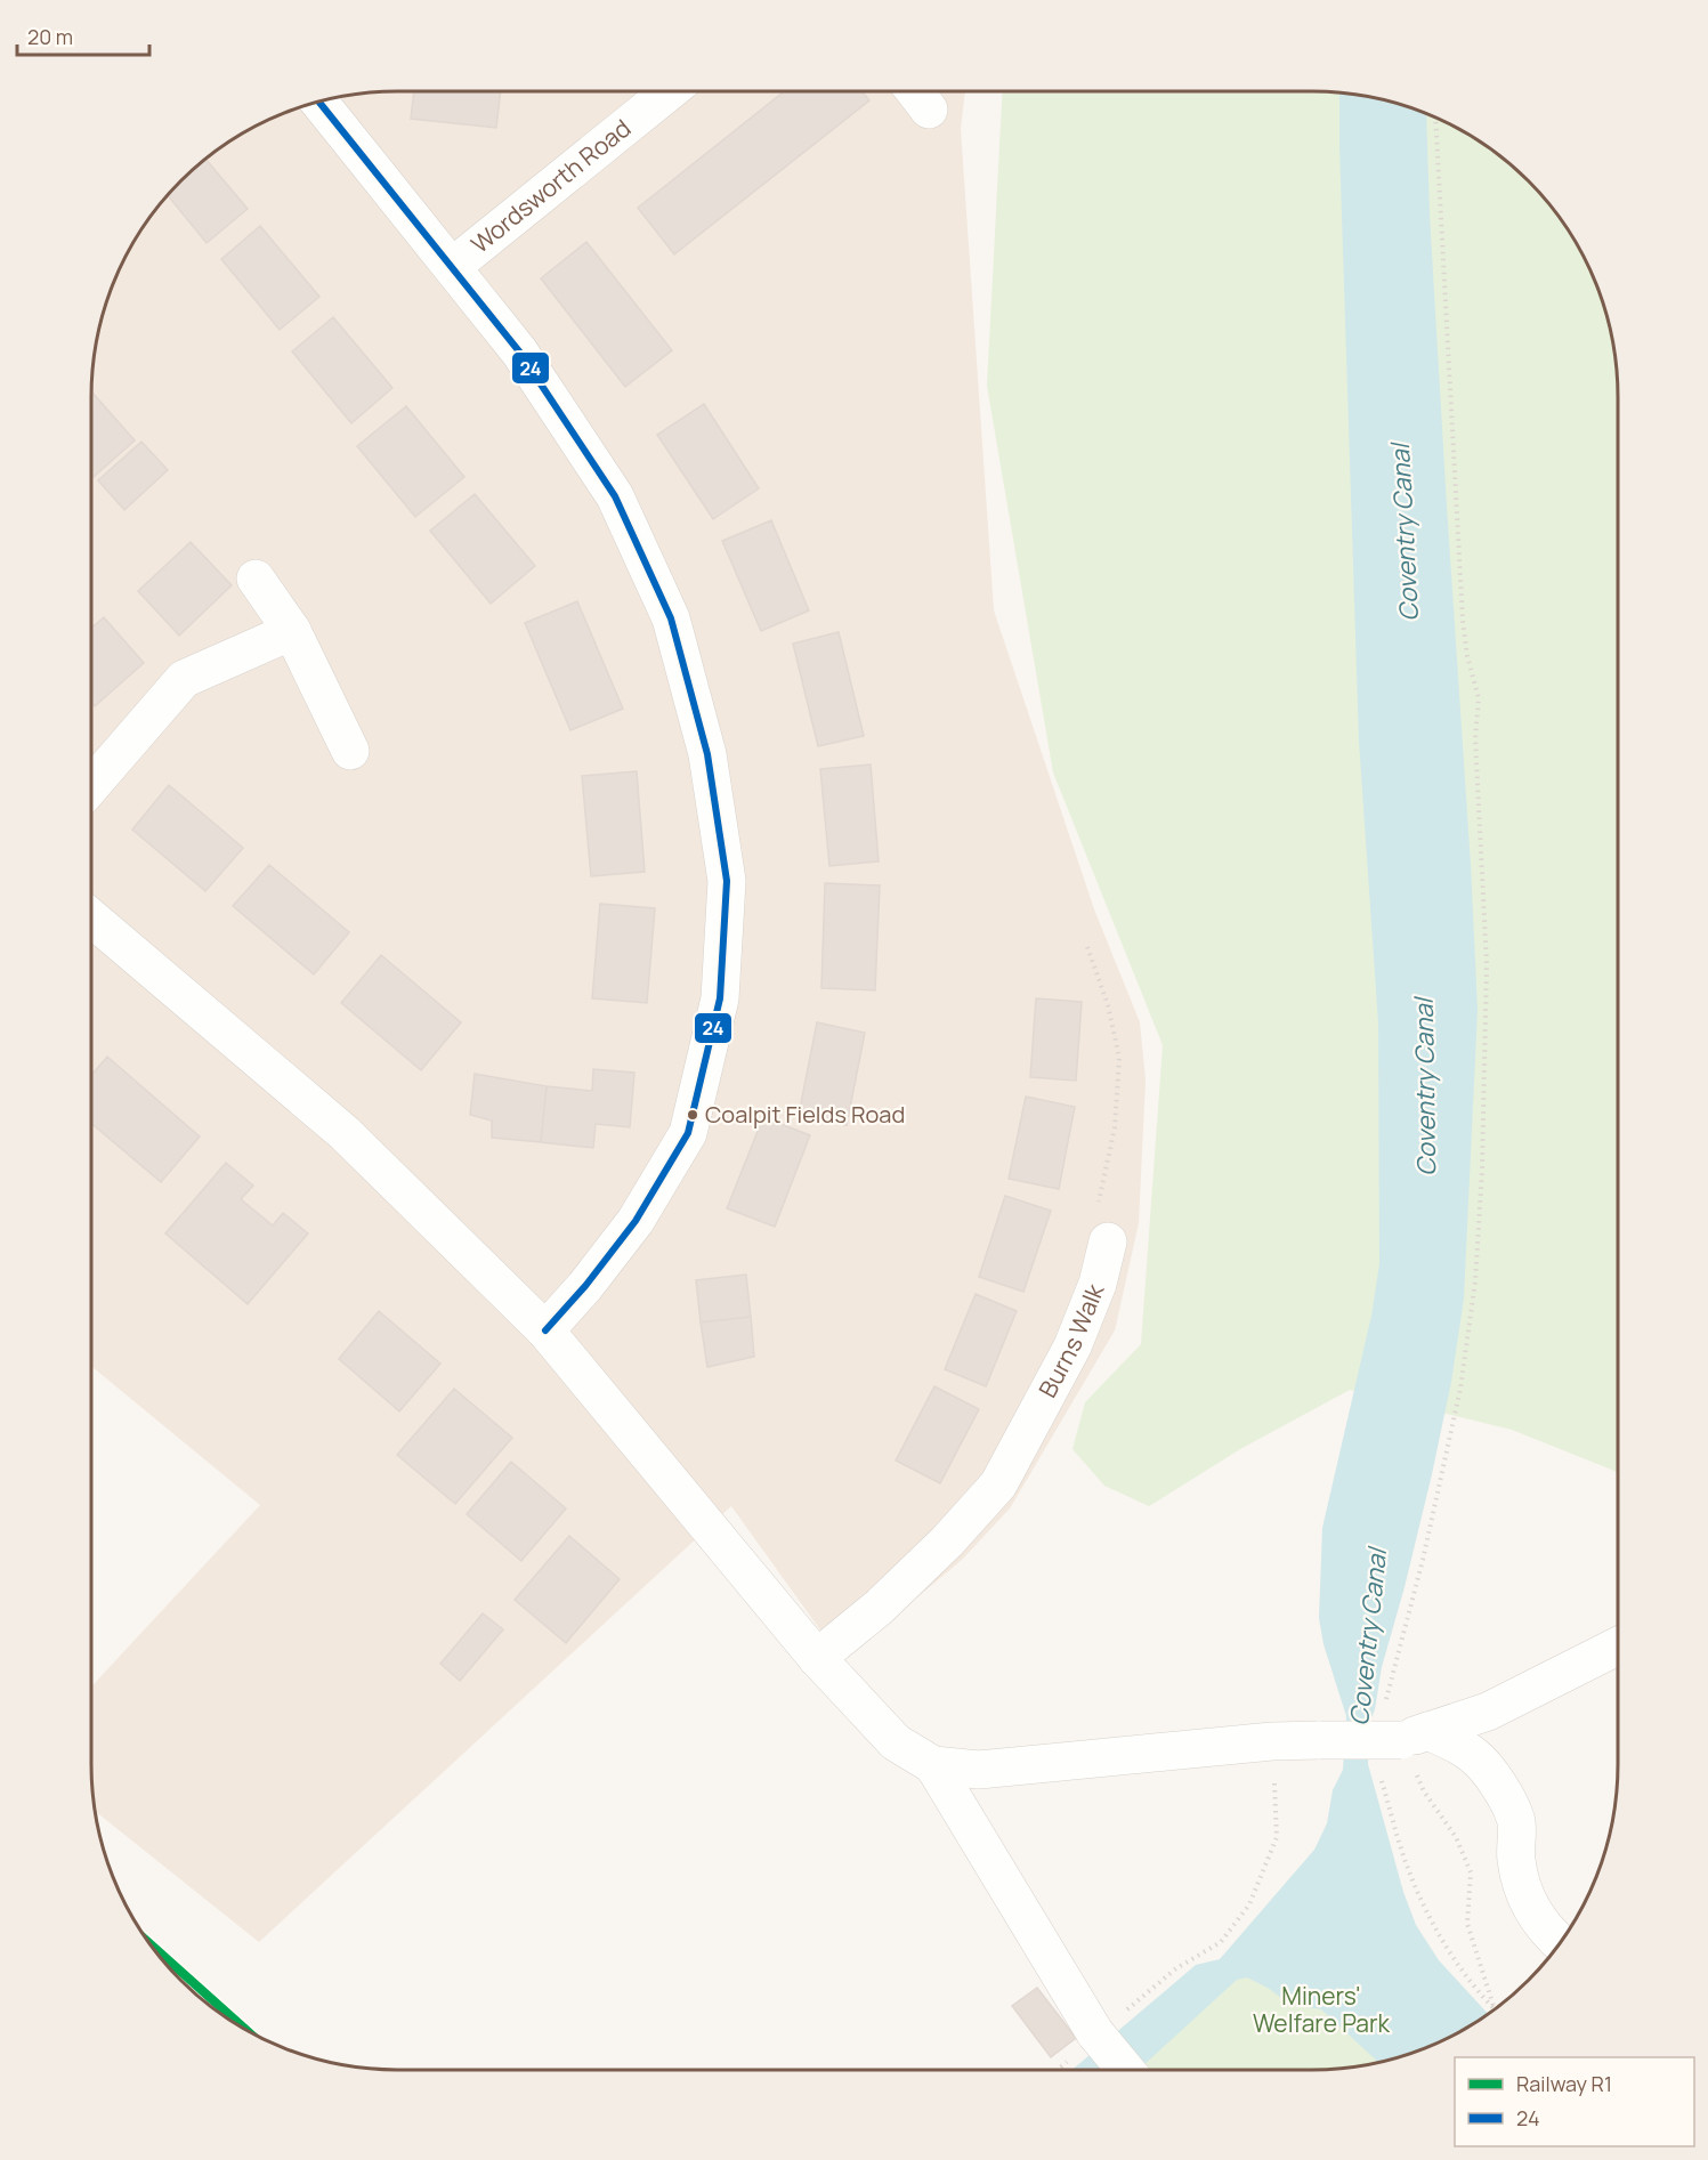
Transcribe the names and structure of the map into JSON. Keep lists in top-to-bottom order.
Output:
{
  "streets": {
    "street": ["Wordsworth Road", "Burns Walk"]
  },
  "water": ["Coventry Canal"],
  "parks": ["Miners' Welfare Park"],
  "places": ["Coalpit Fields Road"],
  "lines": ["transit line 24", "rail line R1"],
  "legend": ["Railway R1", "24"],
  "scale_bar": "20 m"
}
